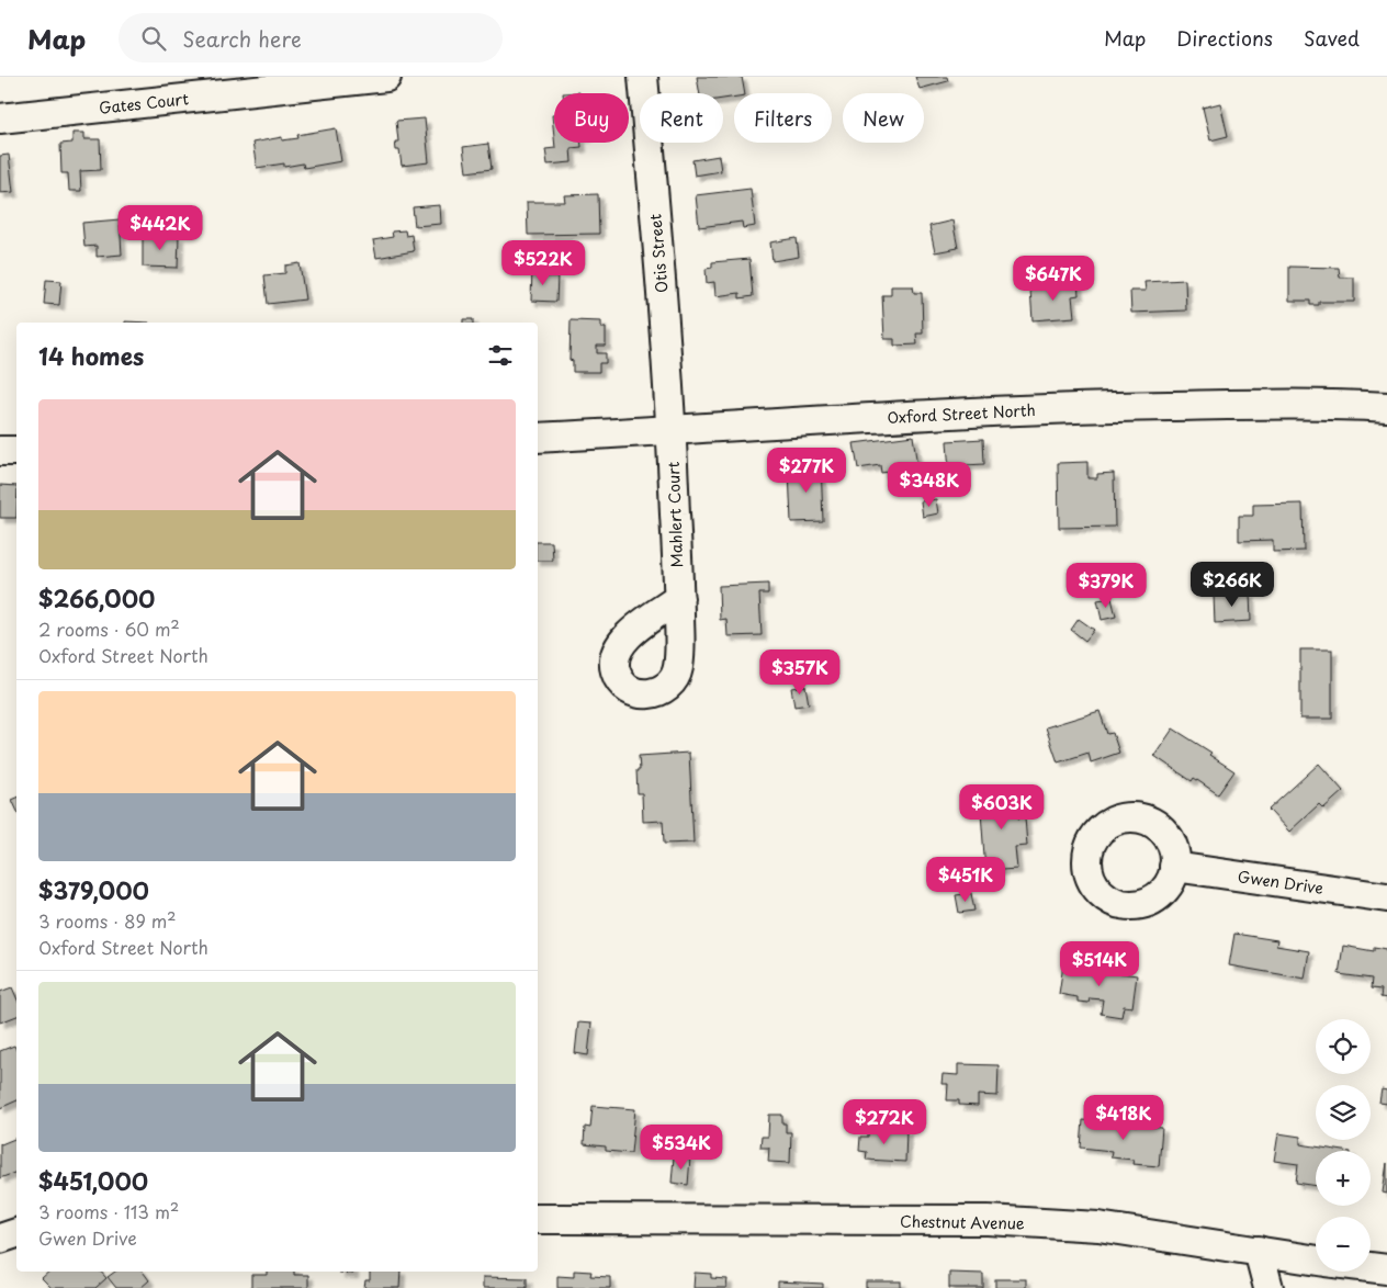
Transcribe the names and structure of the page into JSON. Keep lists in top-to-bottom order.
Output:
{
  "streets": {
    "street": [
      "Gates Court",
      "Otis Street",
      "Oxford Street North",
      "Mahlert Court",
      "Gwen Drive",
      "Chestnut Avenue"
    ]
  },
  "crossings": [
    ["Otis Street", "Oxford Street North"],
    ["Otis Street", "Mahlert Court"],
    ["Oxford Street North", "Mahlert Court"]
  ],
  "page": {
    "header": "Map",
    "search": "Search here",
    "nav": ["Map", "Directions", "Saved"],
    "chip": [
      "Buy",
      "Rent",
      "Filters",
      "New"
    ],
    "price": [
      "$442K",
      "$522K",
      "$647K",
      "$277K",
      "$348K",
      "$266K",
      "$379K",
      "$357K",
      "$603K",
      "$451K",
      "$514K",
      "$418K",
      "$272K",
      "$534K"
    ],
    "heading": "14 homes",
    "list": [
      {
        "name": "$266,000",
        "note": "2 rooms · 60 m² · Oxford Street North"
      },
      {
        "name": "$379,000",
        "note": "3 rooms · 89 m² · Oxford Street North"
      },
      {
        "name": "$451,000",
        "note": "3 rooms · 113 m² · Gwen Drive"
      }
    ],
    "map_buttons": ["+", "−"]
  }
}
